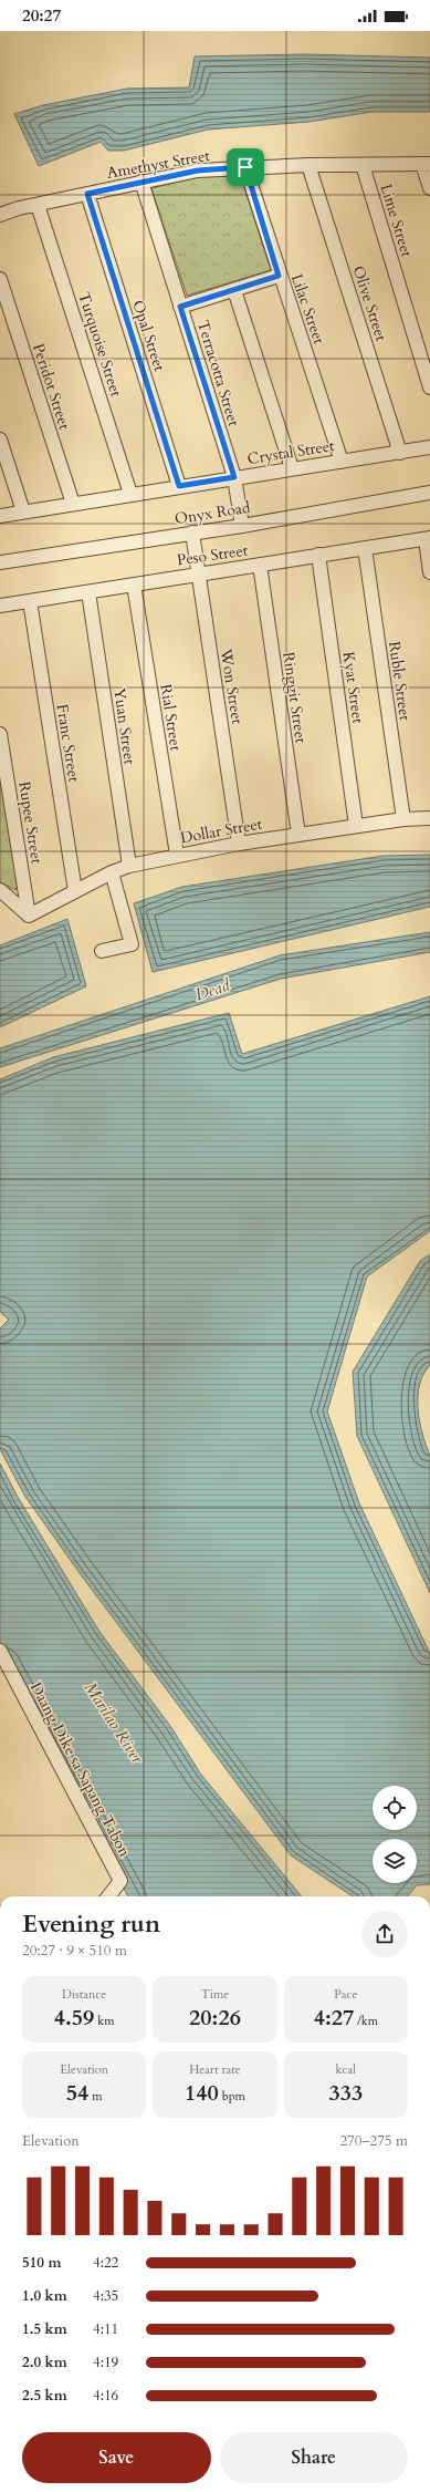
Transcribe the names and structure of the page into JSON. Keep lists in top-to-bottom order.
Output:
{
  "streets": {
    "street": [
      "Amethyst Street",
      "Lime Street",
      "Olive Street",
      "Lilac Street",
      "Opal Street",
      "Turquoise Street",
      "Terracotta Street",
      "Peridot Street",
      "Crystal Street",
      "Onyx Road",
      "Peso Street",
      "Ruble Street",
      "Won Street",
      "Kyat Street",
      "Ringgit Street",
      "Rial Street",
      "Yuan Street",
      "Franc Street",
      "Rupee Street",
      "Dollar Street",
      "Daang Dike sa Sapang Tabon"
    ]
  },
  "crossings": [
    ["Amethyst Street", "Lime Street"],
    ["Amethyst Street", "Olive Street"],
    ["Amethyst Street", "Lilac Street"],
    ["Amethyst Street", "Opal Street"],
    ["Amethyst Street", "Turquoise Street"],
    ["Amethyst Street", "Terracotta Street"],
    ["Olive Street", "Crystal Street"],
    ["Lilac Street", "Crystal Street"],
    ["Opal Street", "Crystal Street"],
    ["Turquoise Street", "Crystal Street"],
    ["Terracotta Street", "Crystal Street"],
    ["Terracotta Street", "Onyx Road"],
    ["Peridot Street", "Crystal Street"],
    ["Onyx Road", "Won Street"],
    ["Peso Street", "Ruble Street"],
    ["Peso Street", "Won Street"],
    ["Peso Street", "Kyat Street"],
    ["Peso Street", "Ringgit Street"],
    ["Peso Street", "Rial Street"],
    ["Peso Street", "Yuan Street"],
    ["Peso Street", "Franc Street"],
    ["Ruble Street", "Dollar Street"],
    ["Won Street", "Dollar Street"],
    ["Kyat Street", "Dollar Street"],
    ["Ringgit Street", "Dollar Street"],
    ["Rial Street", "Dollar Street"],
    ["Yuan Street", "Dollar Street"],
    ["Franc Street", "Dollar Street"],
    ["Rupee Street", "Dollar Street"]
  ],
  "water": ["Dead", "Marilao River"],
  "page": {
    "status": "20:27",
    "heading": ["Evening run", "20:27 · 9 × 510 m"],
    "stats": [
      ["Distance", "4.59 km"],
      ["Time", "20:26"],
      ["Pace", "4:27 /km"],
      ["Elevation", "54 m"],
      ["Heart rate", "140 bpm"],
      ["kcal", "333"]
    ],
    "chart": ["Elevation", "270–275 m"],
    "list": [
      {
        "name": "510 m",
        "note": "4:22"
      },
      {
        "name": "1.0 km",
        "note": "4:35"
      },
      {
        "name": "1.5 km",
        "note": "4:11"
      },
      {
        "name": "2.0 km",
        "note": "4:19"
      },
      {
        "name": "2.5 km",
        "note": "4:16"
      }
    ],
    "buttons": ["Save", "Share"]
  }
}
